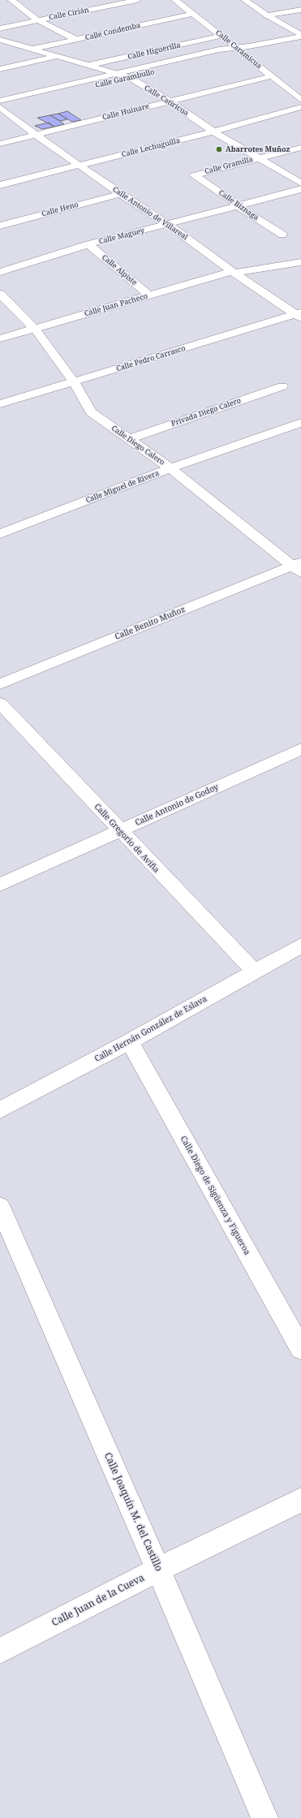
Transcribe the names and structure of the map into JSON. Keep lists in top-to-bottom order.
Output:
{
  "streets": {
    "street": [
      "Calle Cirián",
      "Calle Condemba",
      "Calle Carámicua",
      "Calle Higuerilla",
      "Calle Garambullo",
      "Calle Catiricua",
      "Calle Huinare",
      "Calle Lechuguilla",
      "Calle Gramilla",
      "Calle Biznaga",
      "Calle Heno",
      "Calle Antonio de Villareal",
      "Calle Maguey",
      "Calle Alpiste",
      "Calle Juan Pacheco",
      "Calle Pedro Carrasco",
      "Privada Diego Calero",
      "Calle Diego Calero",
      "Calle Miguel de Rivera",
      "Calle Benito Muñoz",
      "Calle Antonio de Godoy",
      "Calle Gregorio de Aviña",
      "Calle Hernán González de Eslava",
      "Calle Diego de Sigüenza y Figueroa",
      "Calle Joaquín M. del Castillo",
      "Calle Juan de la Cueva"
    ]
  },
  "crossings": [
    ["Calle Condemba", "Calle Carámicua"],
    ["Calle Condemba", "Calle Catiricua"],
    ["Calle Carámicua", "Calle Higuerilla"],
    ["Calle Carámicua", "Calle Garambullo"],
    ["Calle Carámicua", "Calle Huinare"],
    ["Calle Higuerilla", "Calle Catiricua"],
    ["Calle Garambullo", "Calle Catiricua"],
    ["Calle Garambullo", "Calle Antonio de Villareal"],
    ["Calle Catiricua", "Calle Huinare"],
    ["Calle Catiricua", "Calle Lechuguilla"],
    ["Calle Catiricua", "Calle Gramilla"],
    ["Calle Catiricua", "Calle Maguey"],
    ["Calle Huinare", "Calle Antonio de Villareal"],
    ["Calle Lechuguilla", "Calle Antonio de Villareal"],
    ["Calle Gramilla", "Calle Biznaga"],
    ["Calle Biznaga", "Calle Maguey"],
    ["Calle Heno", "Calle Antonio de Villareal"],
    ["Calle Antonio de Villareal", "Calle Maguey"],
    ["Calle Antonio de Villareal", "Calle Juan Pacheco"],
    ["Calle Antonio de Villareal", "Calle Pedro Carrasco"],
    ["Calle Maguey", "Calle Alpiste"],
    ["Calle Alpiste", "Calle Juan Pacheco"],
    ["Calle Juan Pacheco", "Calle Diego Calero"],
    ["Calle Pedro Carrasco", "Calle Diego Calero"],
    ["Privada Diego Calero", "Calle Diego Calero"],
    ["Calle Diego Calero", "Calle Miguel de Rivera"],
    ["Calle Diego Calero", "Calle Benito Muñoz"],
    ["Calle Antonio de Godoy", "Calle Gregorio de Aviña"],
    ["Calle Gregorio de Aviña", "Calle Hernán González de Eslava"],
    ["Calle Hernán González de Eslava", "Calle Diego de Sigüenza y Figueroa"],
    ["Calle Joaquín M. del Castillo", "Calle Juan de la Cueva"]
  ],
  "places": ["Abarrotes Muñoz"]
}
